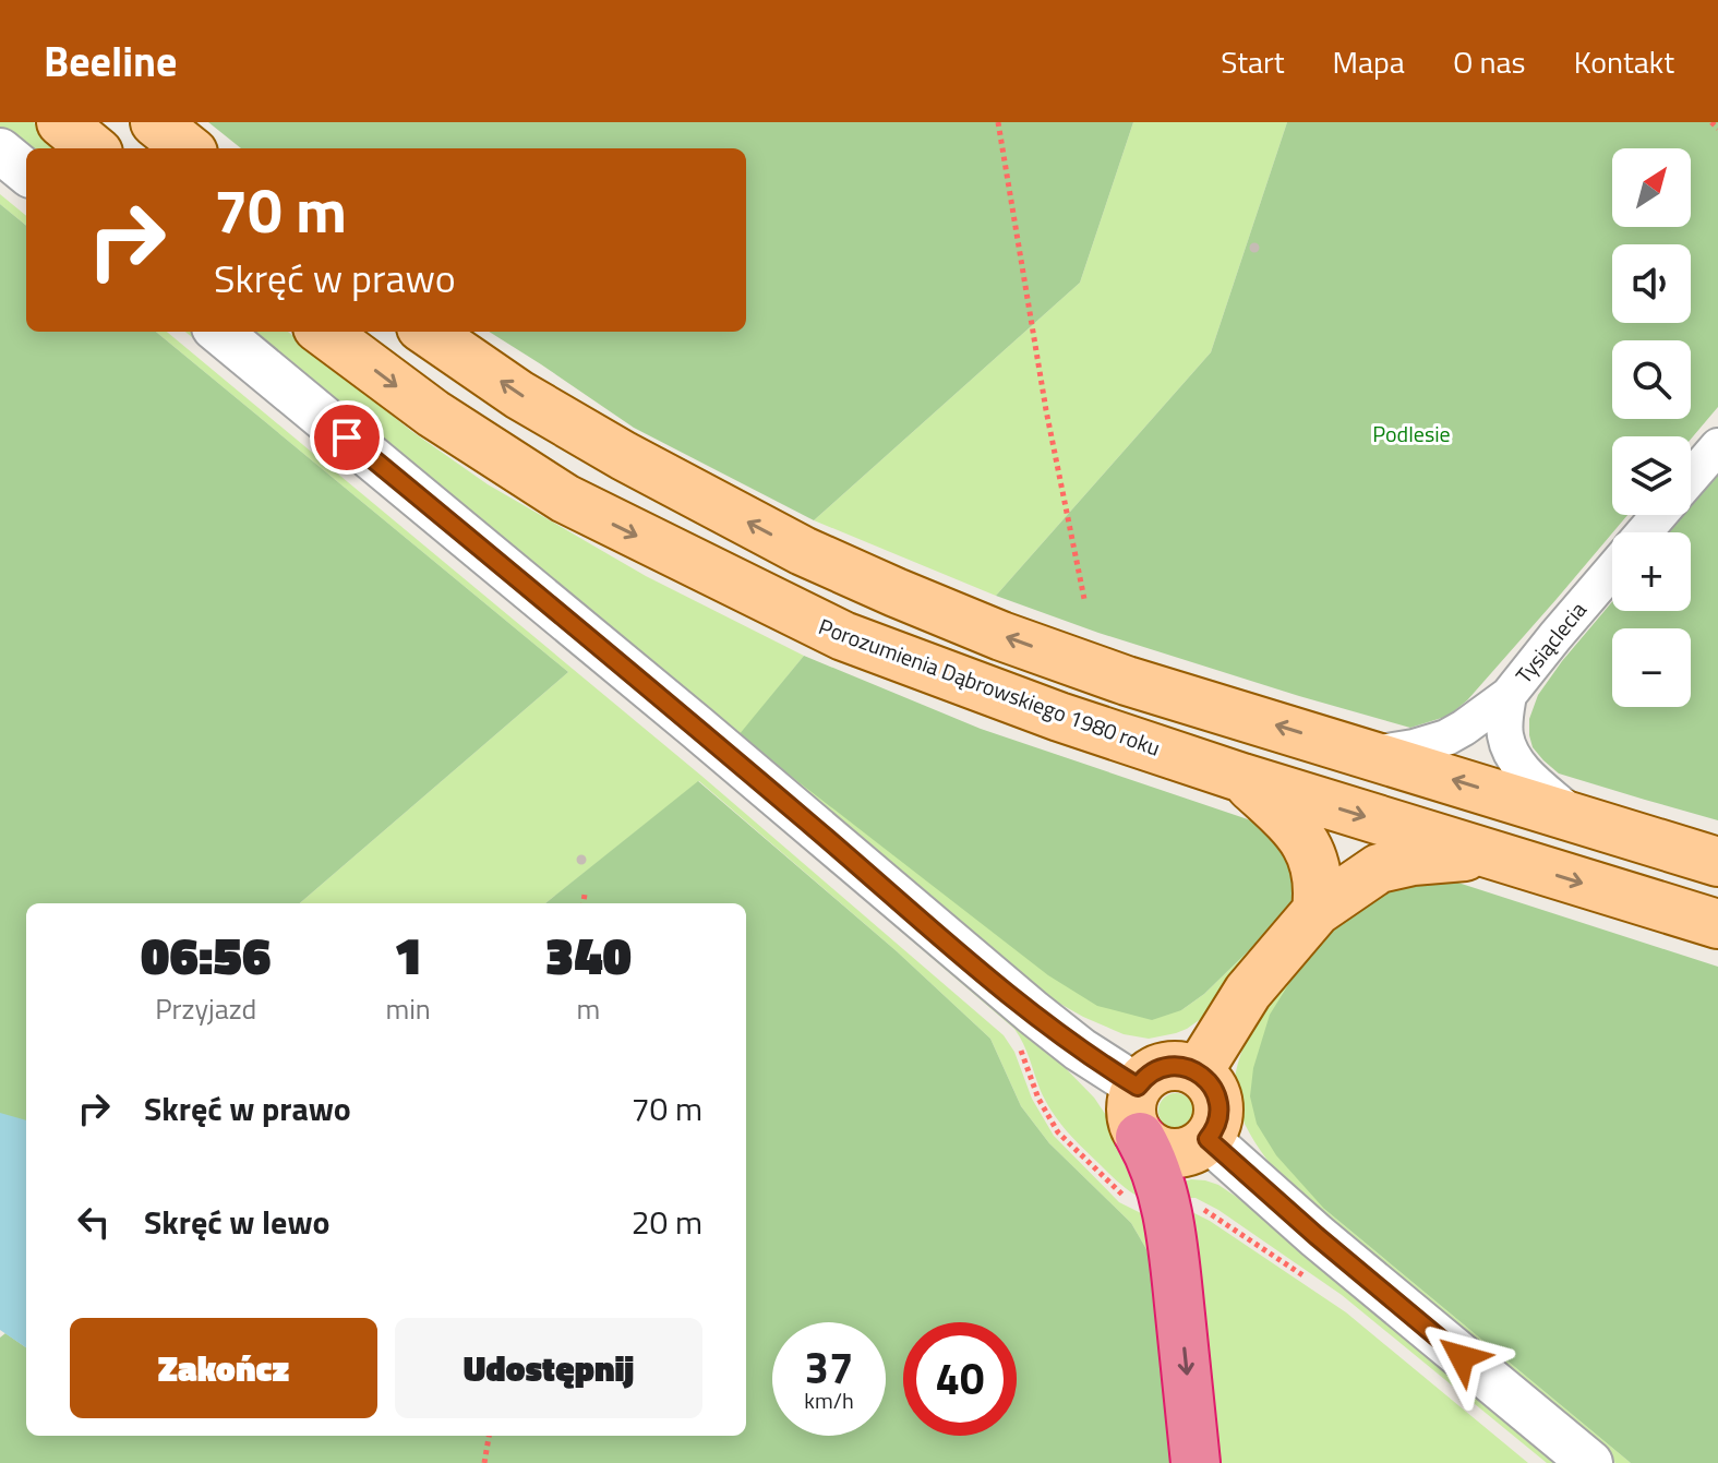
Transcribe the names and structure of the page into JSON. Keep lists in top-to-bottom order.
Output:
{
  "streets": {
    "main road": ["Porozumienia Dąbrowskiego 1980 roku"],
    "street": ["Tysiąclecia"]
  },
  "parks": ["Podlesie"],
  "north": "top right",
  "page": {
    "header": "Beeline",
    "nav": [
      "Start",
      "Mapa",
      "O nas",
      "Kontakt"
    ],
    "map_buttons": ["+", "−"],
    "turn": ["70 m", "Skręć w prawo"],
    "eta": [
      "06:56",
      "Przyjazd",
      "1",
      "min",
      "340",
      "m"
    ],
    "list": [
      {
        "name": "Skręć w prawo",
        "value": "70 m"
      },
      {
        "name": "Skręć w lewo",
        "value": "20 m"
      }
    ],
    "buttons": ["Zakończ", "Udostępnij"],
    "speed": "37 km/h",
    "limit": "40"
  }
}
